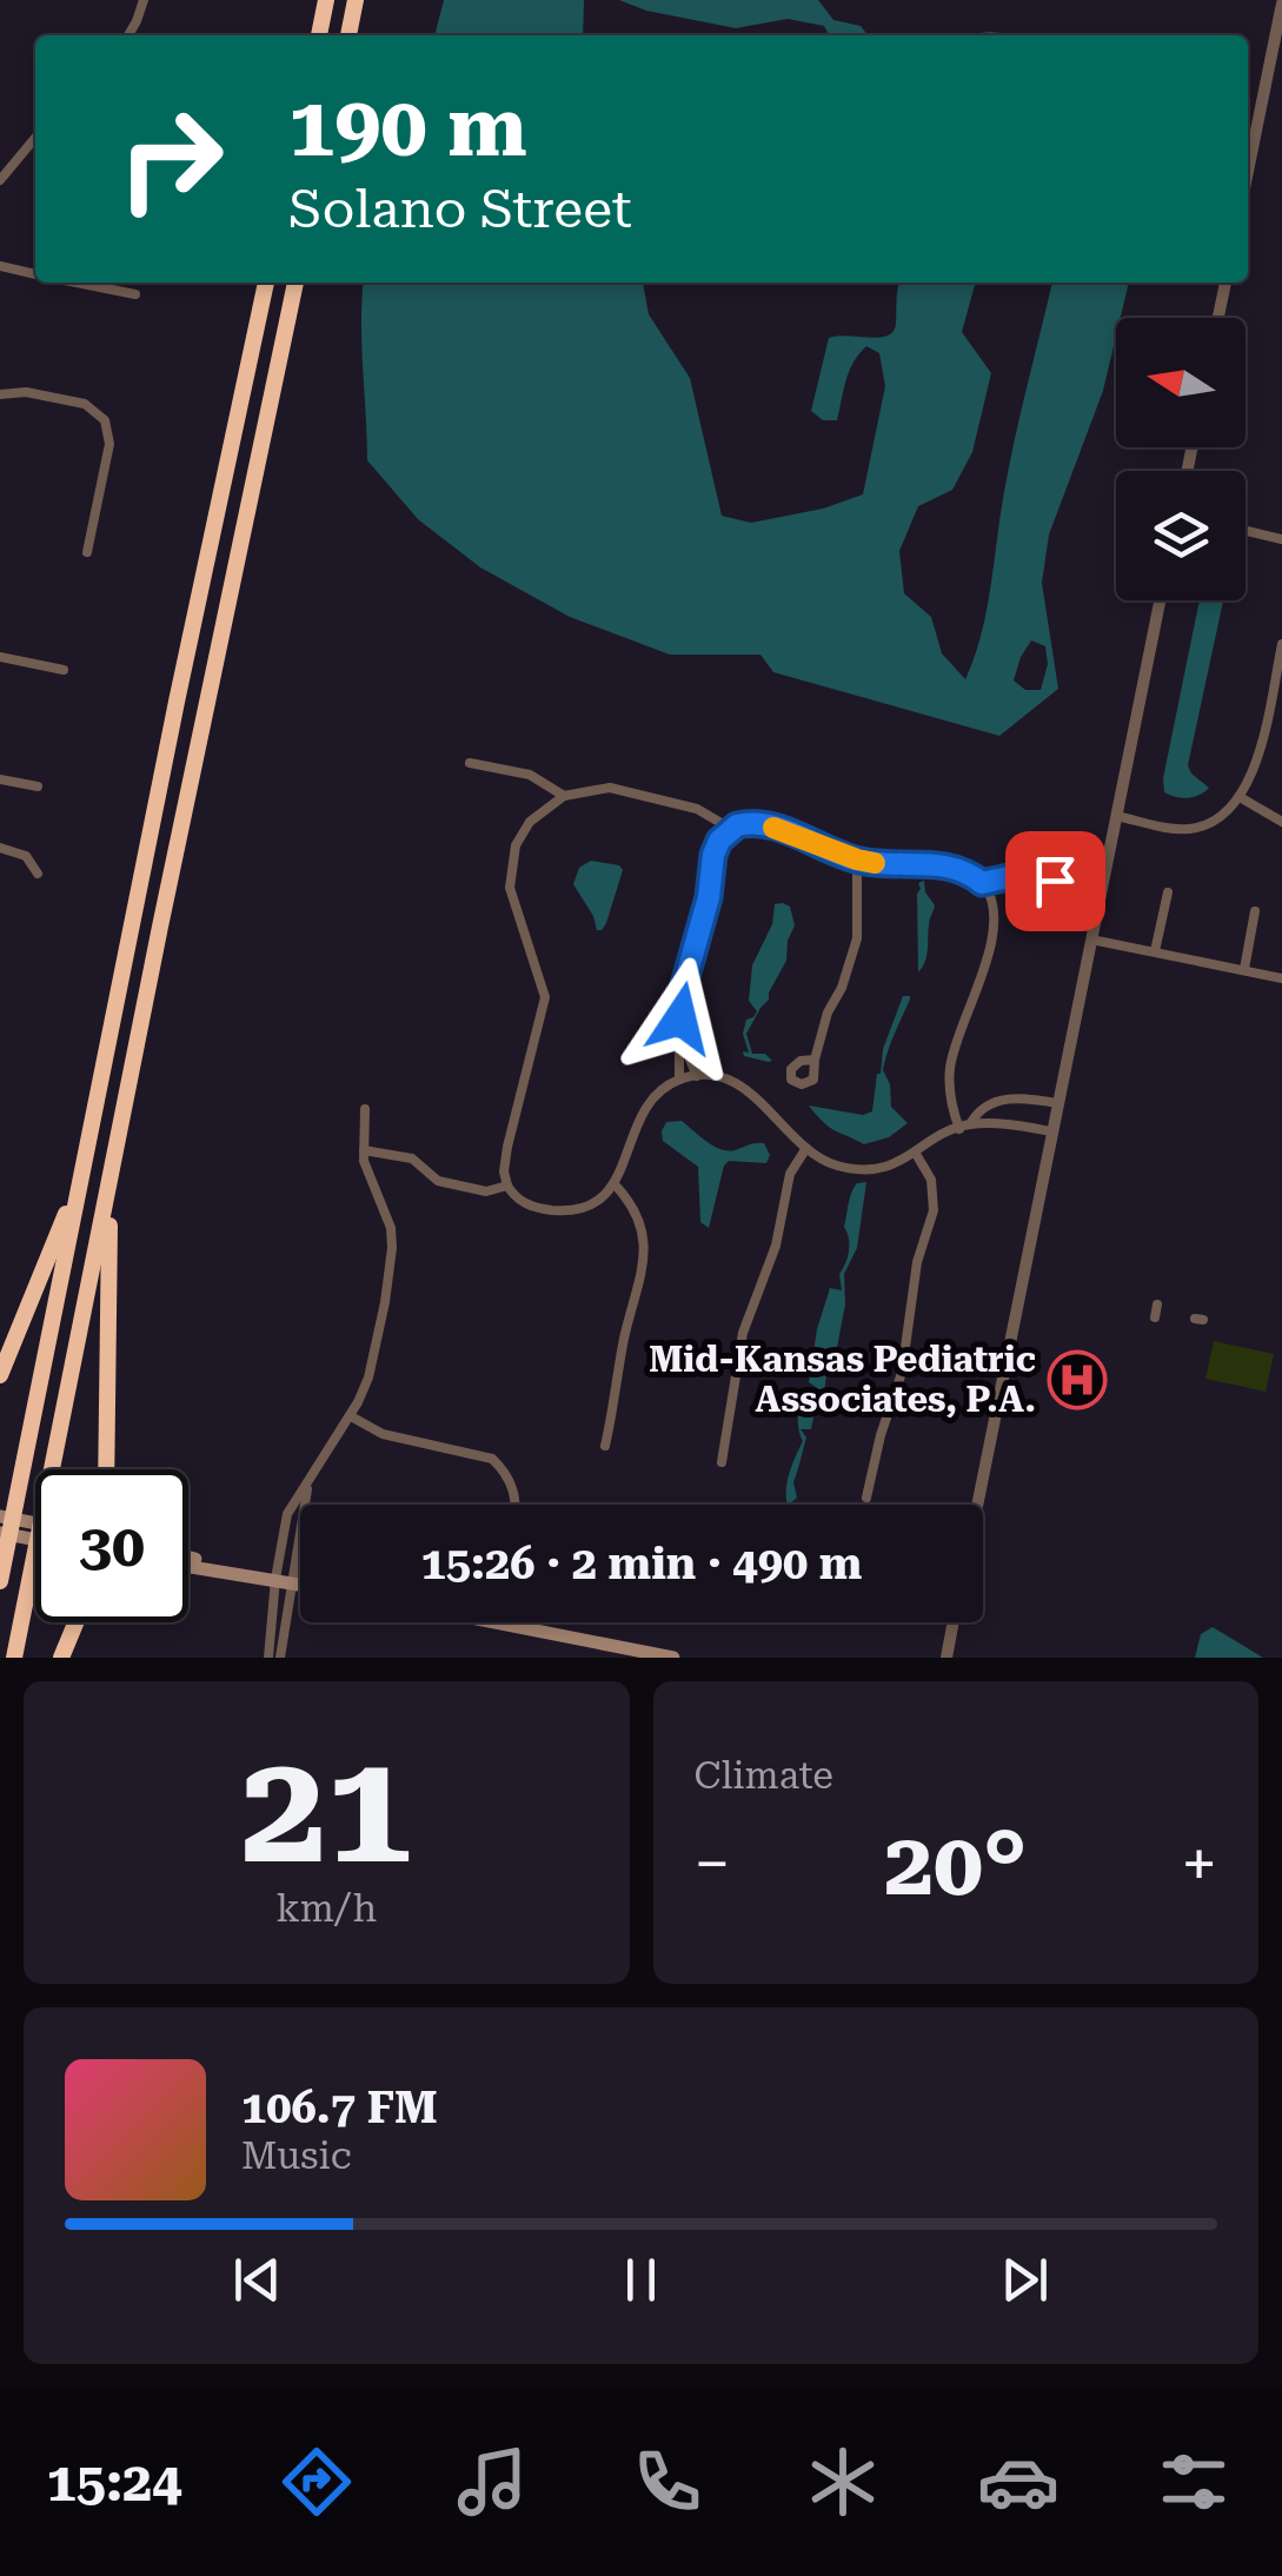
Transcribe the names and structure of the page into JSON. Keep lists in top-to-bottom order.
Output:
{
  "places": {
    "hospital": ["Mid-Kansas Pediatric Associates, P.A."]
  },
  "north": "left",
  "page": {
    "turn": ["190 m", "Solano Street"],
    "limit": "30",
    "trip": "15:26 · 2 min · 490 m",
    "tile": [
      ["21", "km/h"],
      "Climate"
    ],
    "heat": ["−", "20°", "+"],
    "song": ["106.7 FM", "Music"],
    "tabs": "15:24"
  }
}
